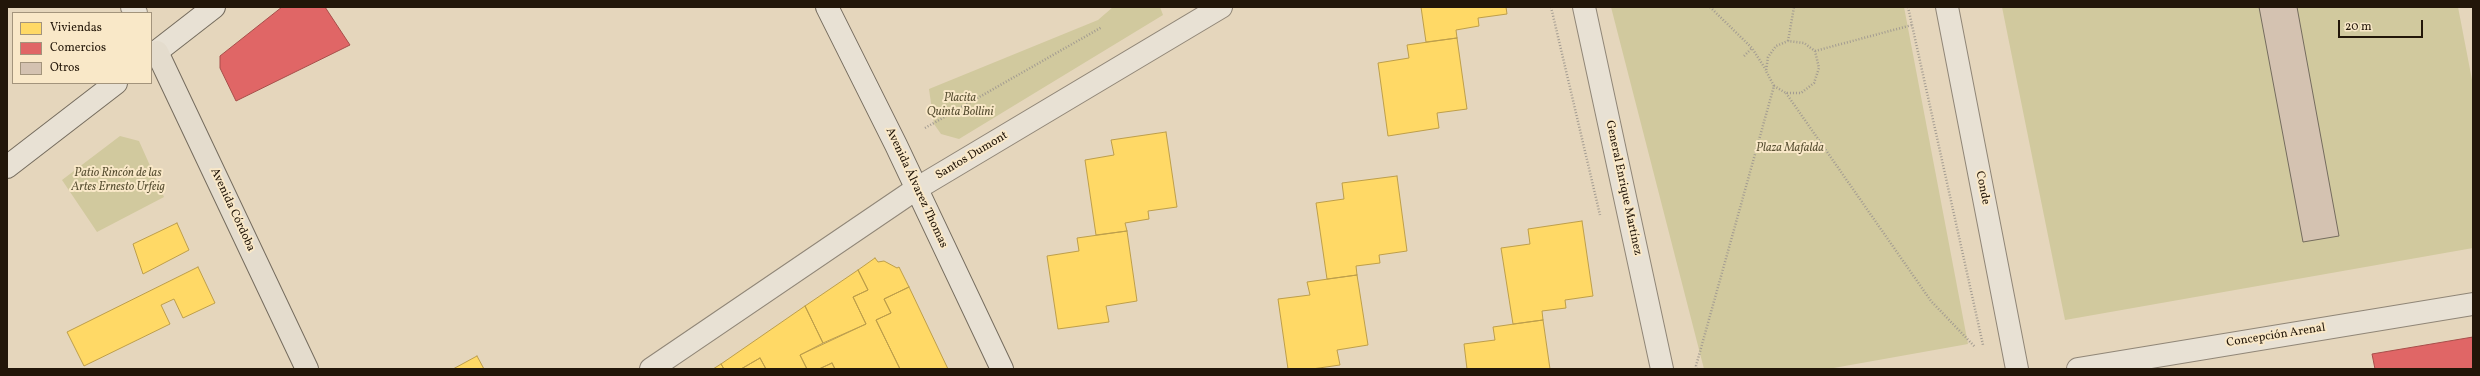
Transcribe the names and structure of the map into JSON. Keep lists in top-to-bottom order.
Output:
{
  "streets": {
    "main road": ["Avenida Córdoba"],
    "street": [
      "Santos Dumont",
      "Avenida Álvarez Thomas",
      "General Enrique Martínez",
      "Conde",
      "Concepción Arenal"
    ]
  },
  "crossings": [
    ["Santos Dumont", "Avenida Álvarez Thomas"]
  ],
  "parks": ["Placita Quinta Bollini", "Plaza Mafalda", "Patio Rincón de las Artes Ernesto Urfeig"],
  "legend": ["Viviendas", "Comercios", "Otros"],
  "scale_bar": "20 m"
}
